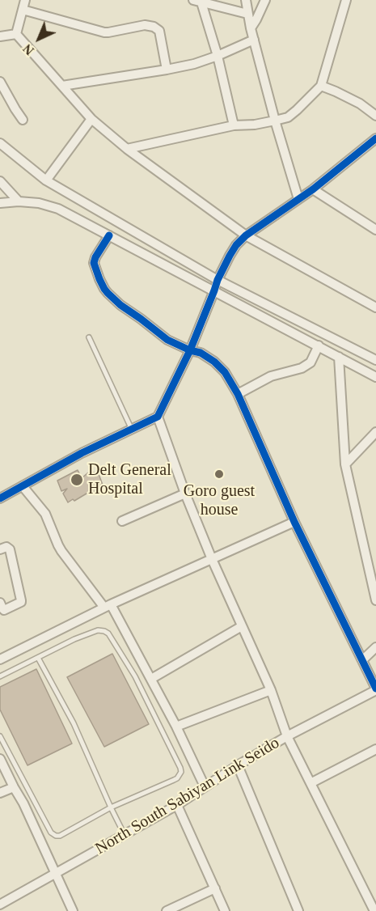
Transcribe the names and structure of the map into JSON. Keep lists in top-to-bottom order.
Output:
{
  "streets": {
    "street": ["North South Sabiyan Link Seido"]
  },
  "places": ["Goro guest house", "Delt General Hospital"],
  "north": "bottom left"
}
